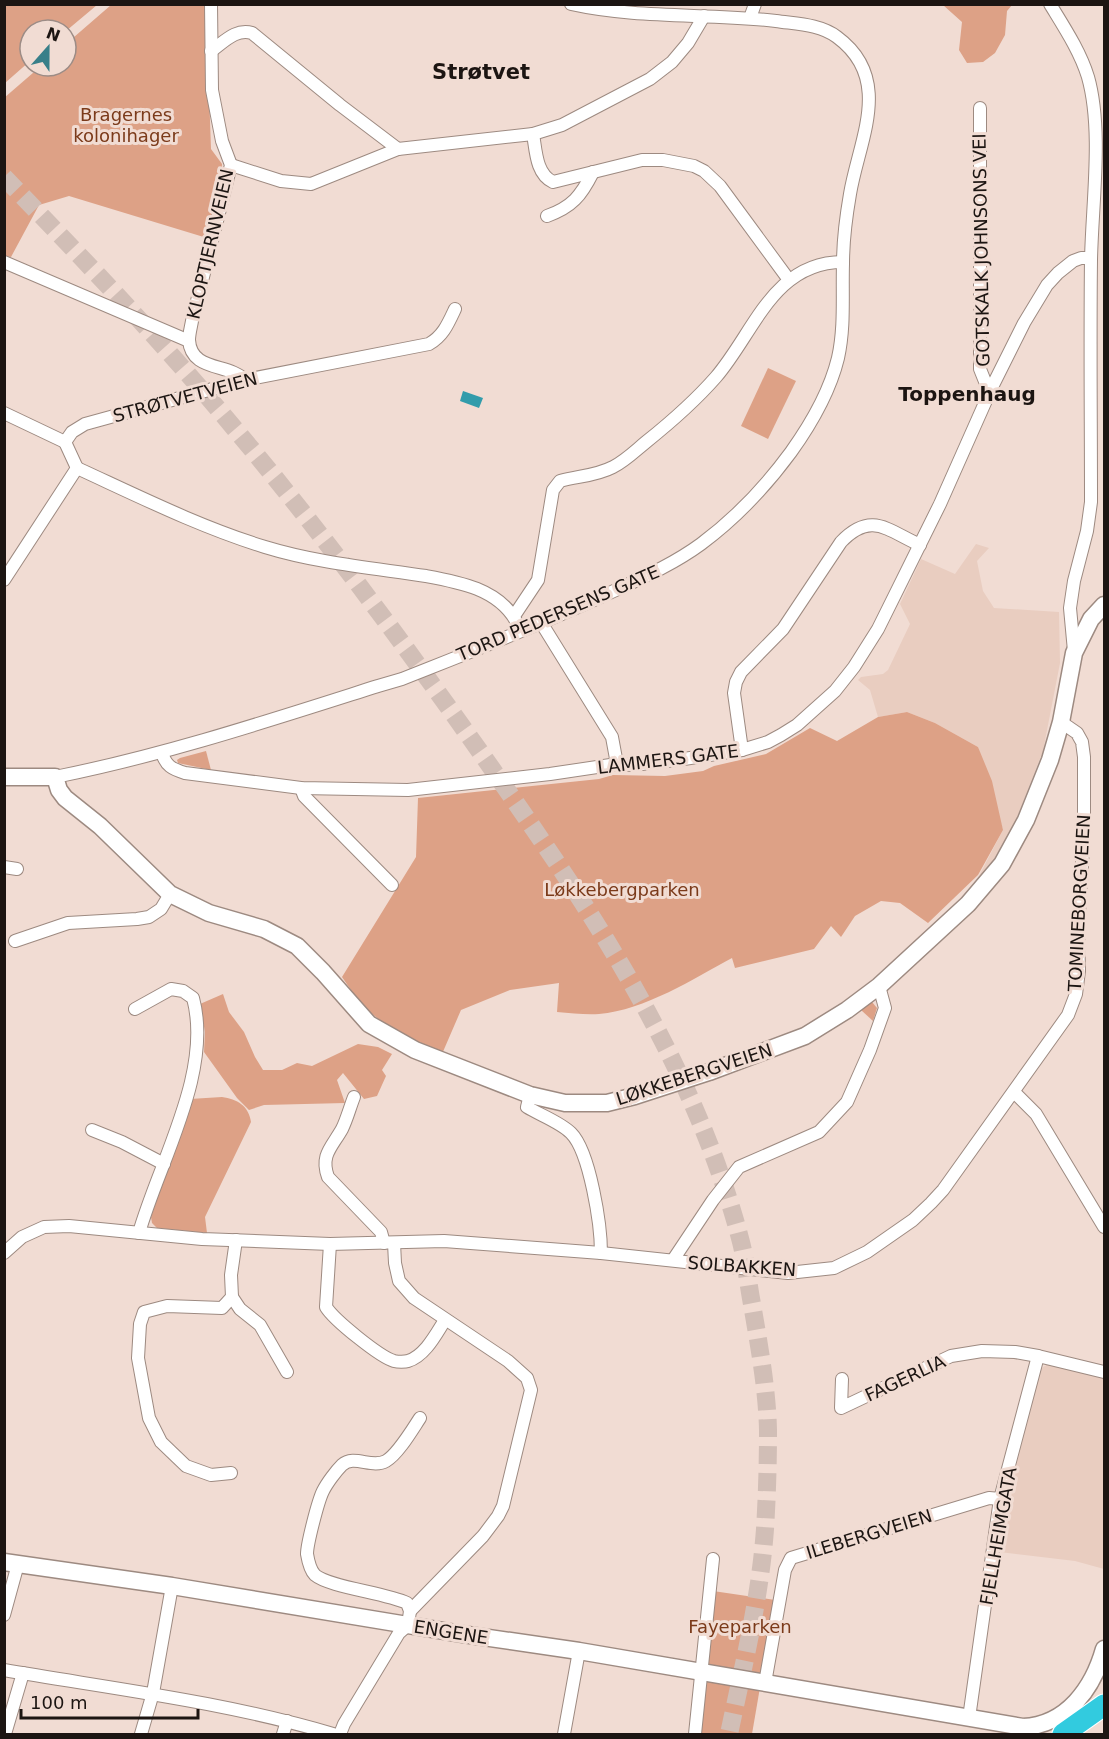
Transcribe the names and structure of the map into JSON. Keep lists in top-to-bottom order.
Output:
{
  "streets": {
    "main road": ["LØKKEBERGVEIEN", "ENGENE"],
    "street": [
      "KLOPTJERNVEIEN",
      "GOTSKALK JOHNSONS VEI",
      "STRØTVETVEIEN",
      "TORD PEDERSENS GATE",
      "LAMMERS GATE",
      "TOMINEBORGVEIEN",
      "SOLBAKKEN",
      "FAGERLIA",
      "ILEBERGVEIEN",
      "FJELLHEIMGATA"
    ]
  },
  "crossings": [
    ["KLOPTJERNVEIEN", "STRØTVETVEIEN"],
    ["GOTSKALK JOHNSONS VEI", "LAMMERS GATE"],
    ["TORD PEDERSENS GATE", "LAMMERS GATE"],
    ["TORD PEDERSENS GATE", "LØKKEBERGVEIEN"],
    ["TOMINEBORGVEIEN", "LØKKEBERGVEIEN"],
    ["TOMINEBORGVEIEN", "SOLBAKKEN"],
    ["FAGERLIA", "FJELLHEIMGATA"],
    ["ILEBERGVEIEN", "FJELLHEIMGATA"],
    ["ILEBERGVEIEN", "ENGENE"],
    ["FJELLHEIMGATA", "ENGENE"]
  ],
  "districts": ["Strøtvet", "Toppenhaug"],
  "parks": ["Bragernes kolonihager", "Løkkebergparken", "Fayeparken"],
  "scale_bar": "100 m",
  "north": "top"
}
